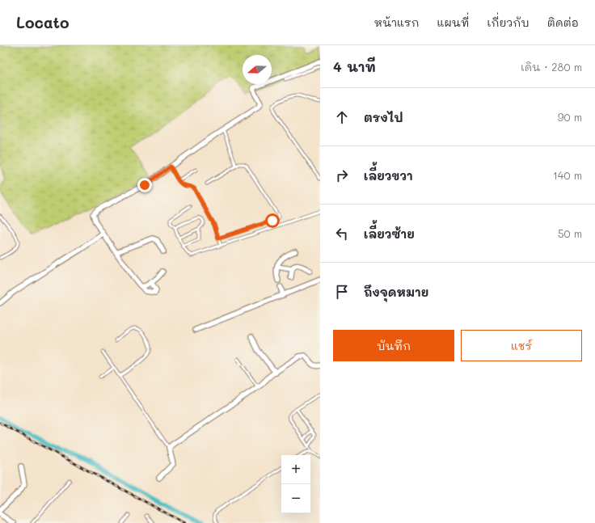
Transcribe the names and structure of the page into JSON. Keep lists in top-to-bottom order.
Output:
{
  "north": "left",
  "page": {
    "header": "Locato",
    "nav": [
      "หน้าแรก",
      "แผนที่",
      "เกี่ยวกับ",
      "ติดต่อ"
    ],
    "heading": ["4 นาที", "เดิน · 280 m"],
    "list": [
      ["ตรงไป", "90 m"],
      ["เลี้ยวขวา", "140 m"],
      ["เลี้ยวซ้าย", "50 m"],
      "ถึงจุดหมาย"
    ],
    "buttons": ["บันทึก", "แชร์"],
    "map_buttons": ["+", "−"]
  }
}
